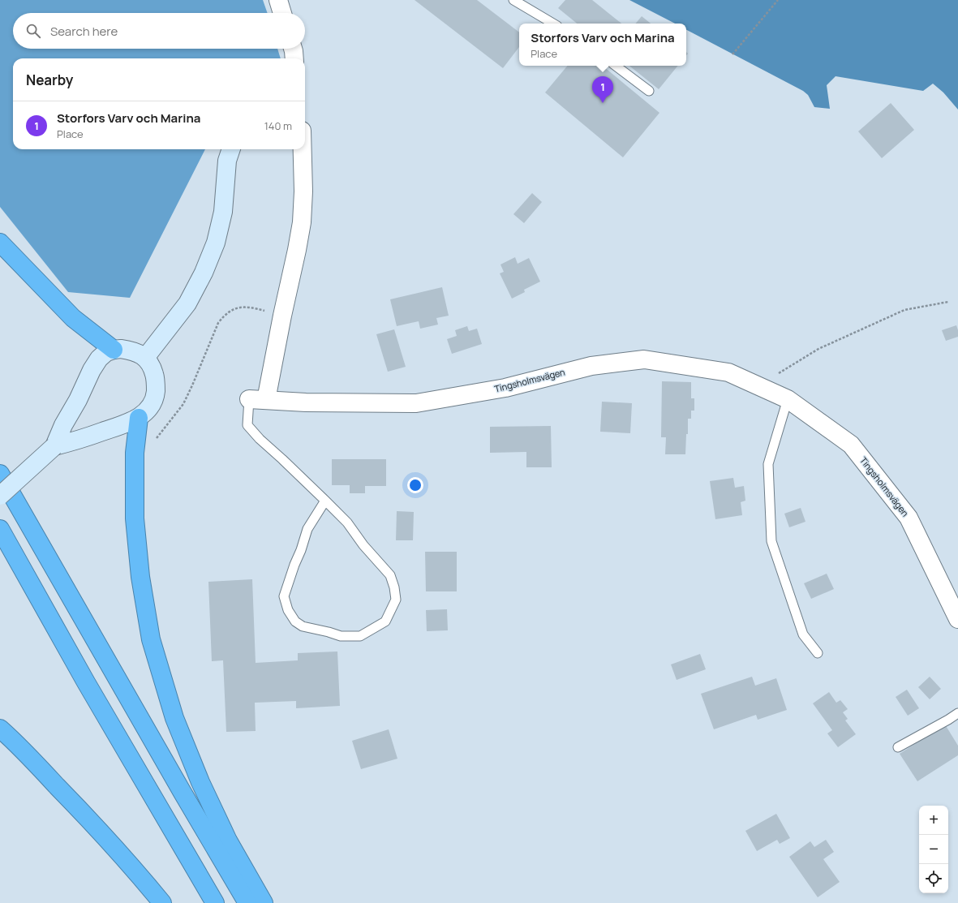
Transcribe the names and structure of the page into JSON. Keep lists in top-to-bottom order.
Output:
{
  "streets": {
    "street": ["Tingsholmsvägen"]
  },
  "page": {
    "search": "Search here",
    "popup": ["Storfors Varv och Marina", "Place"],
    "heading": "Nearby",
    "pins": "1",
    "list": [
      {
        "mark": "1",
        "name": "Storfors Varv och Marina",
        "note": "Place",
        "value": "140 m"
      }
    ],
    "map_buttons": ["+", "−"]
  }
}
